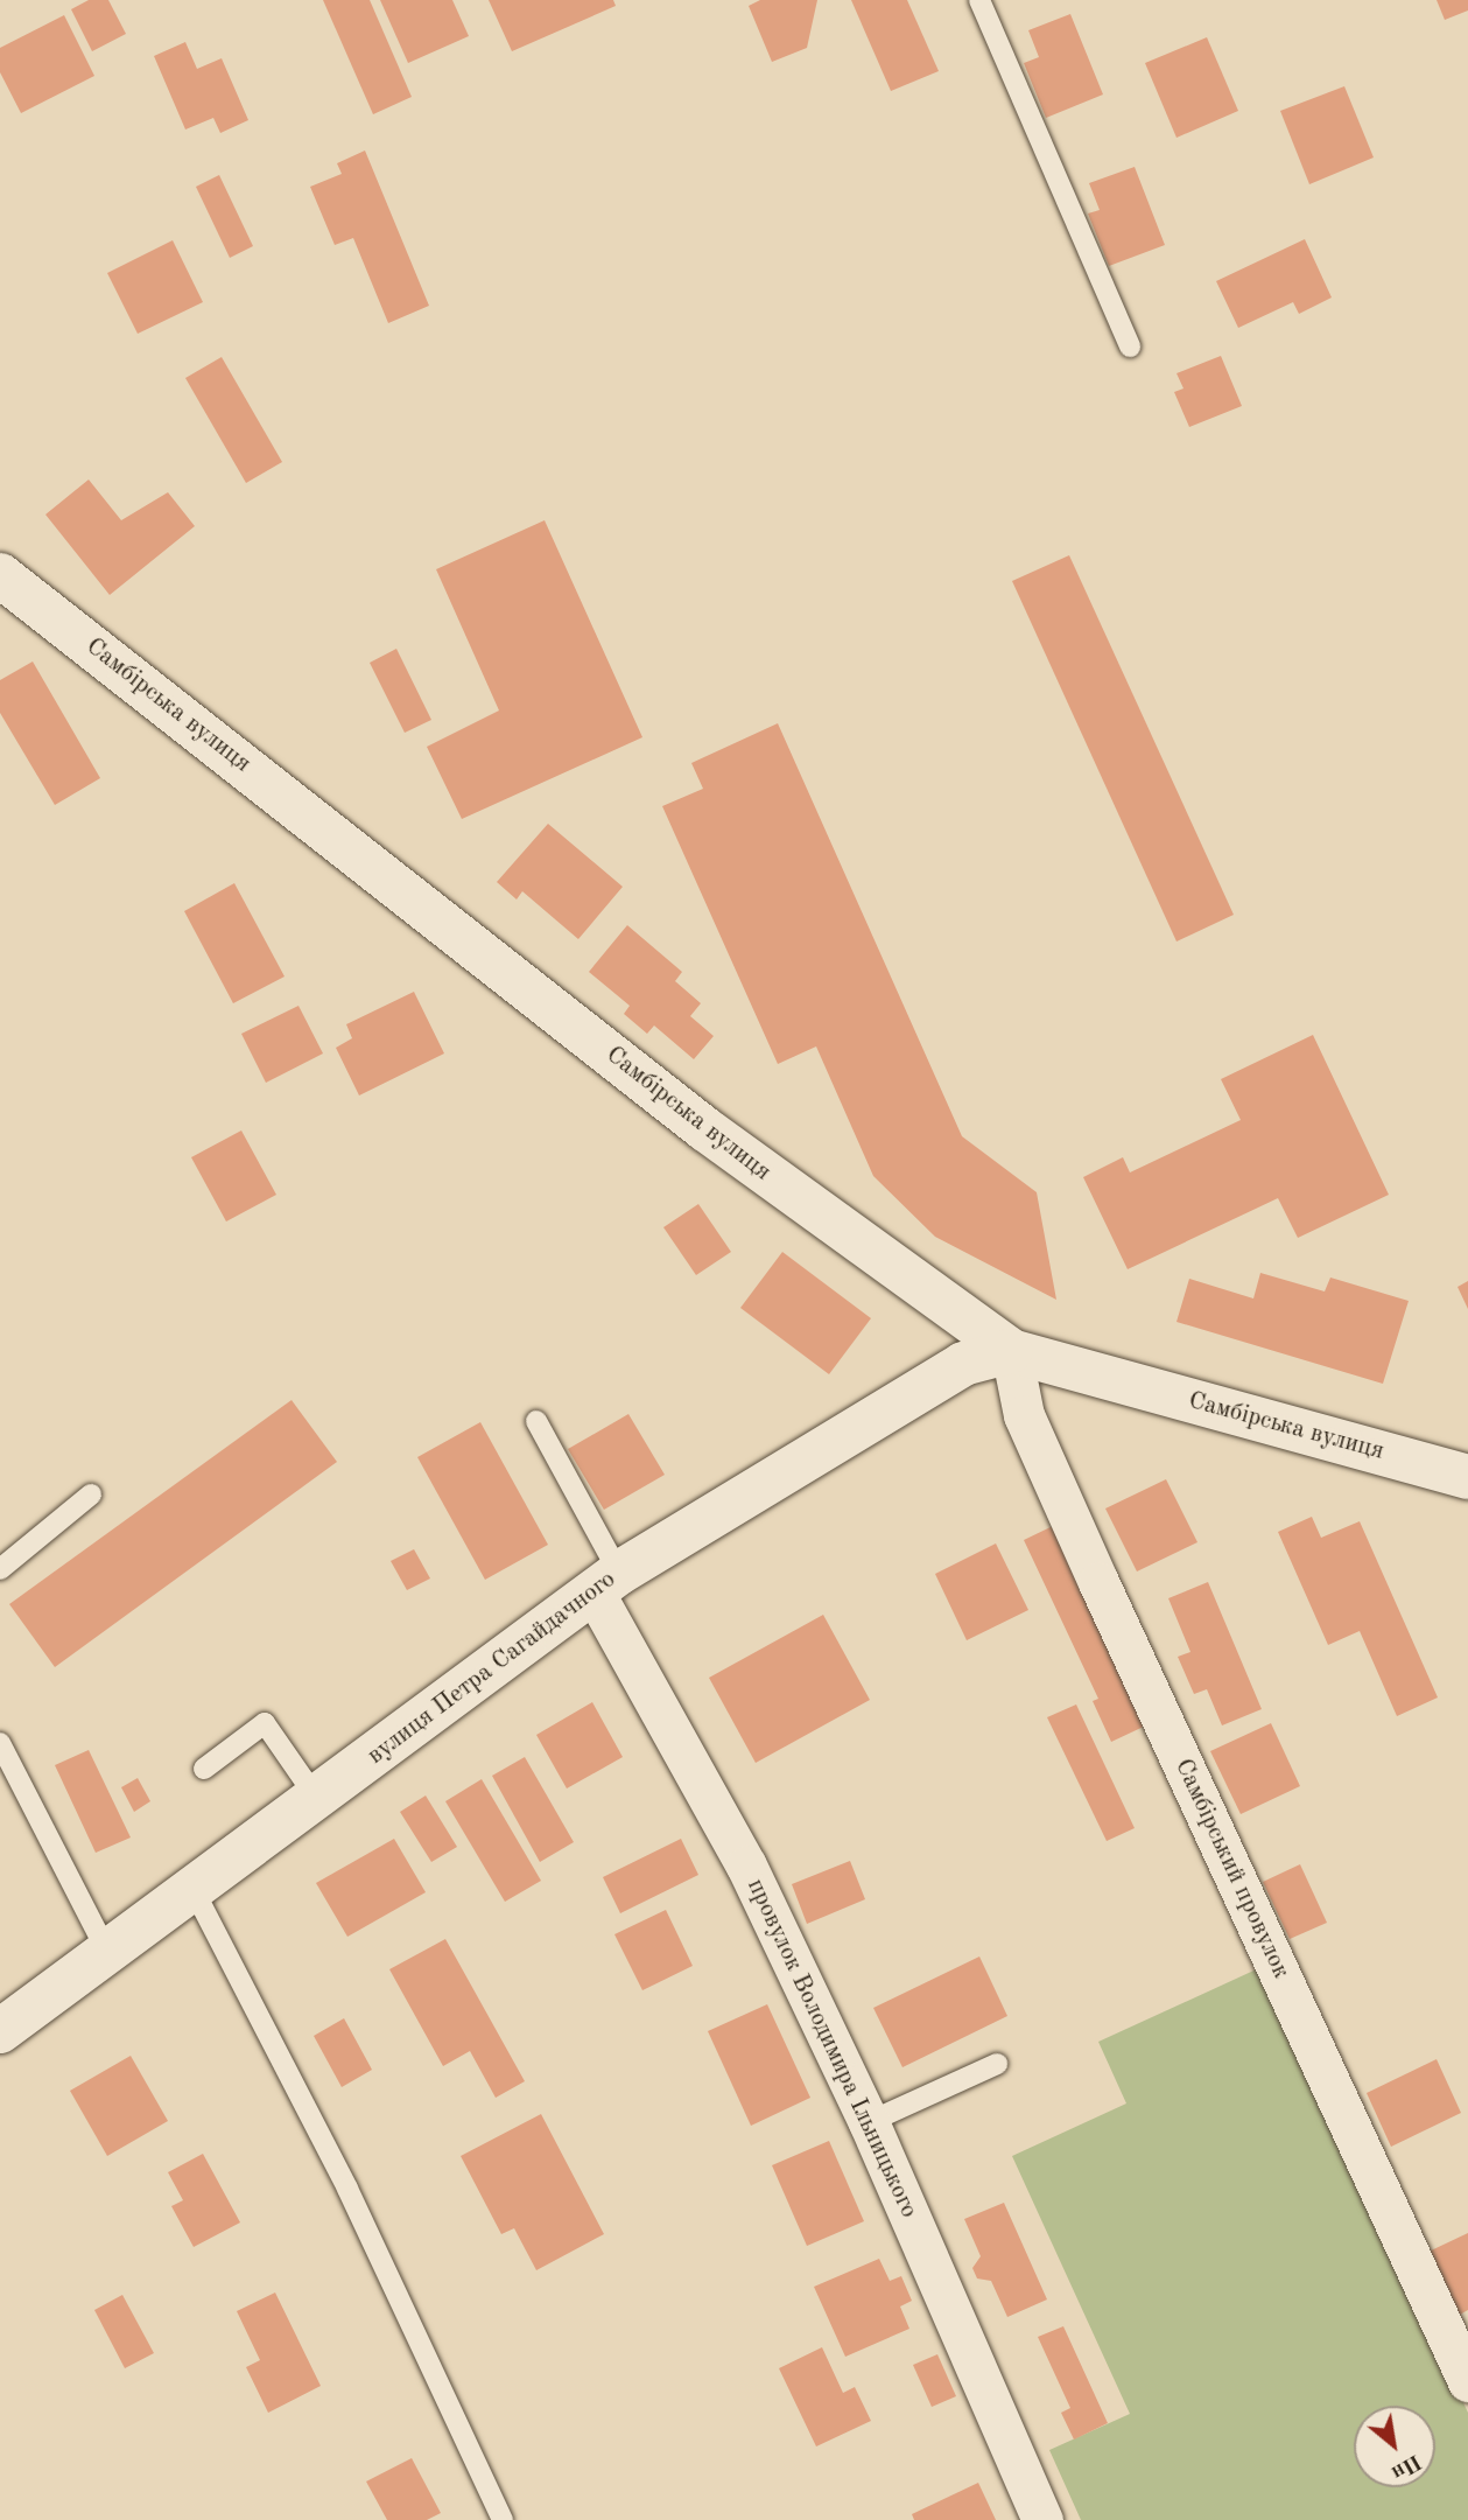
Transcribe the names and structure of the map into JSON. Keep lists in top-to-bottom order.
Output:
{
  "streets": {
    "main road": ["Самбірська вулиця", "вулиця Петра Сагайдачного"],
    "street": ["Самбірський провулок", "провулок Володимира Ільницького"]
  },
  "crossings": [
    ["Самбірська вулиця", "вулиця Петра Сагайдачного"],
    ["Самбірська вулиця", "Самбірський провулок"],
    ["вулиця Петра Сагайдачного", "Самбірський провулок"],
    ["вулиця Петра Сагайдачного", "провулок Володимира Ільницького"]
  ],
  "north": "bottom right"
}
